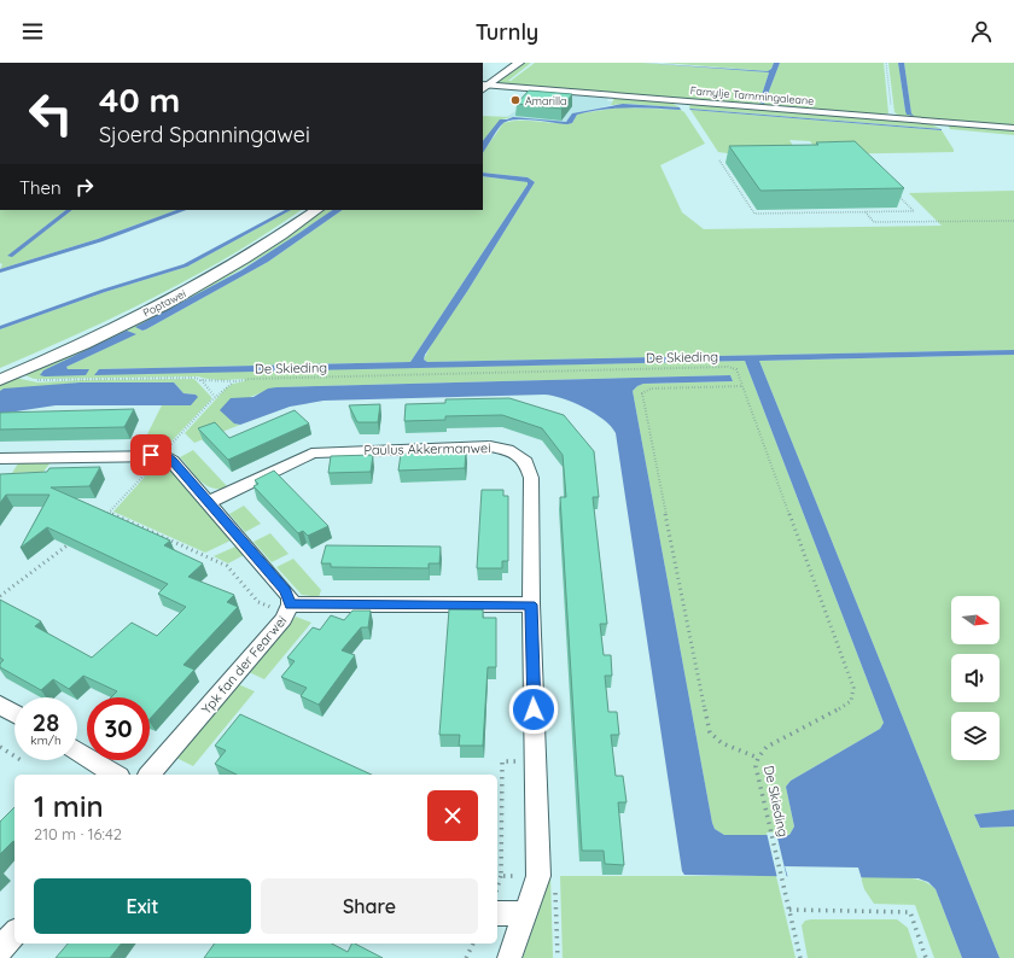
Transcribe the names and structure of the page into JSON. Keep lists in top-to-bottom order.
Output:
{
  "streets": {
    "main road": ["Poptawei"],
    "street": ["Famylje Tammingaleane", "Paulus Akkermanwei", "Ypk fan der Fearwei"],
    "path": ["De Skieding"]
  },
  "crossings": [
    ["Paulus Akkermanwei", "Ypk fan der Fearwei"]
  ],
  "places": ["Amarilla"],
  "north": "right",
  "page": {
    "header": "Turnly",
    "turn": ["40 m", "Sjoerd Spanningawei"],
    "then": "Then",
    "speed": "28 km/h",
    "limit": "30",
    "heading": ["1 min", "210 m · 16:42"],
    "buttons": ["Exit", "Share"]
  }
}
